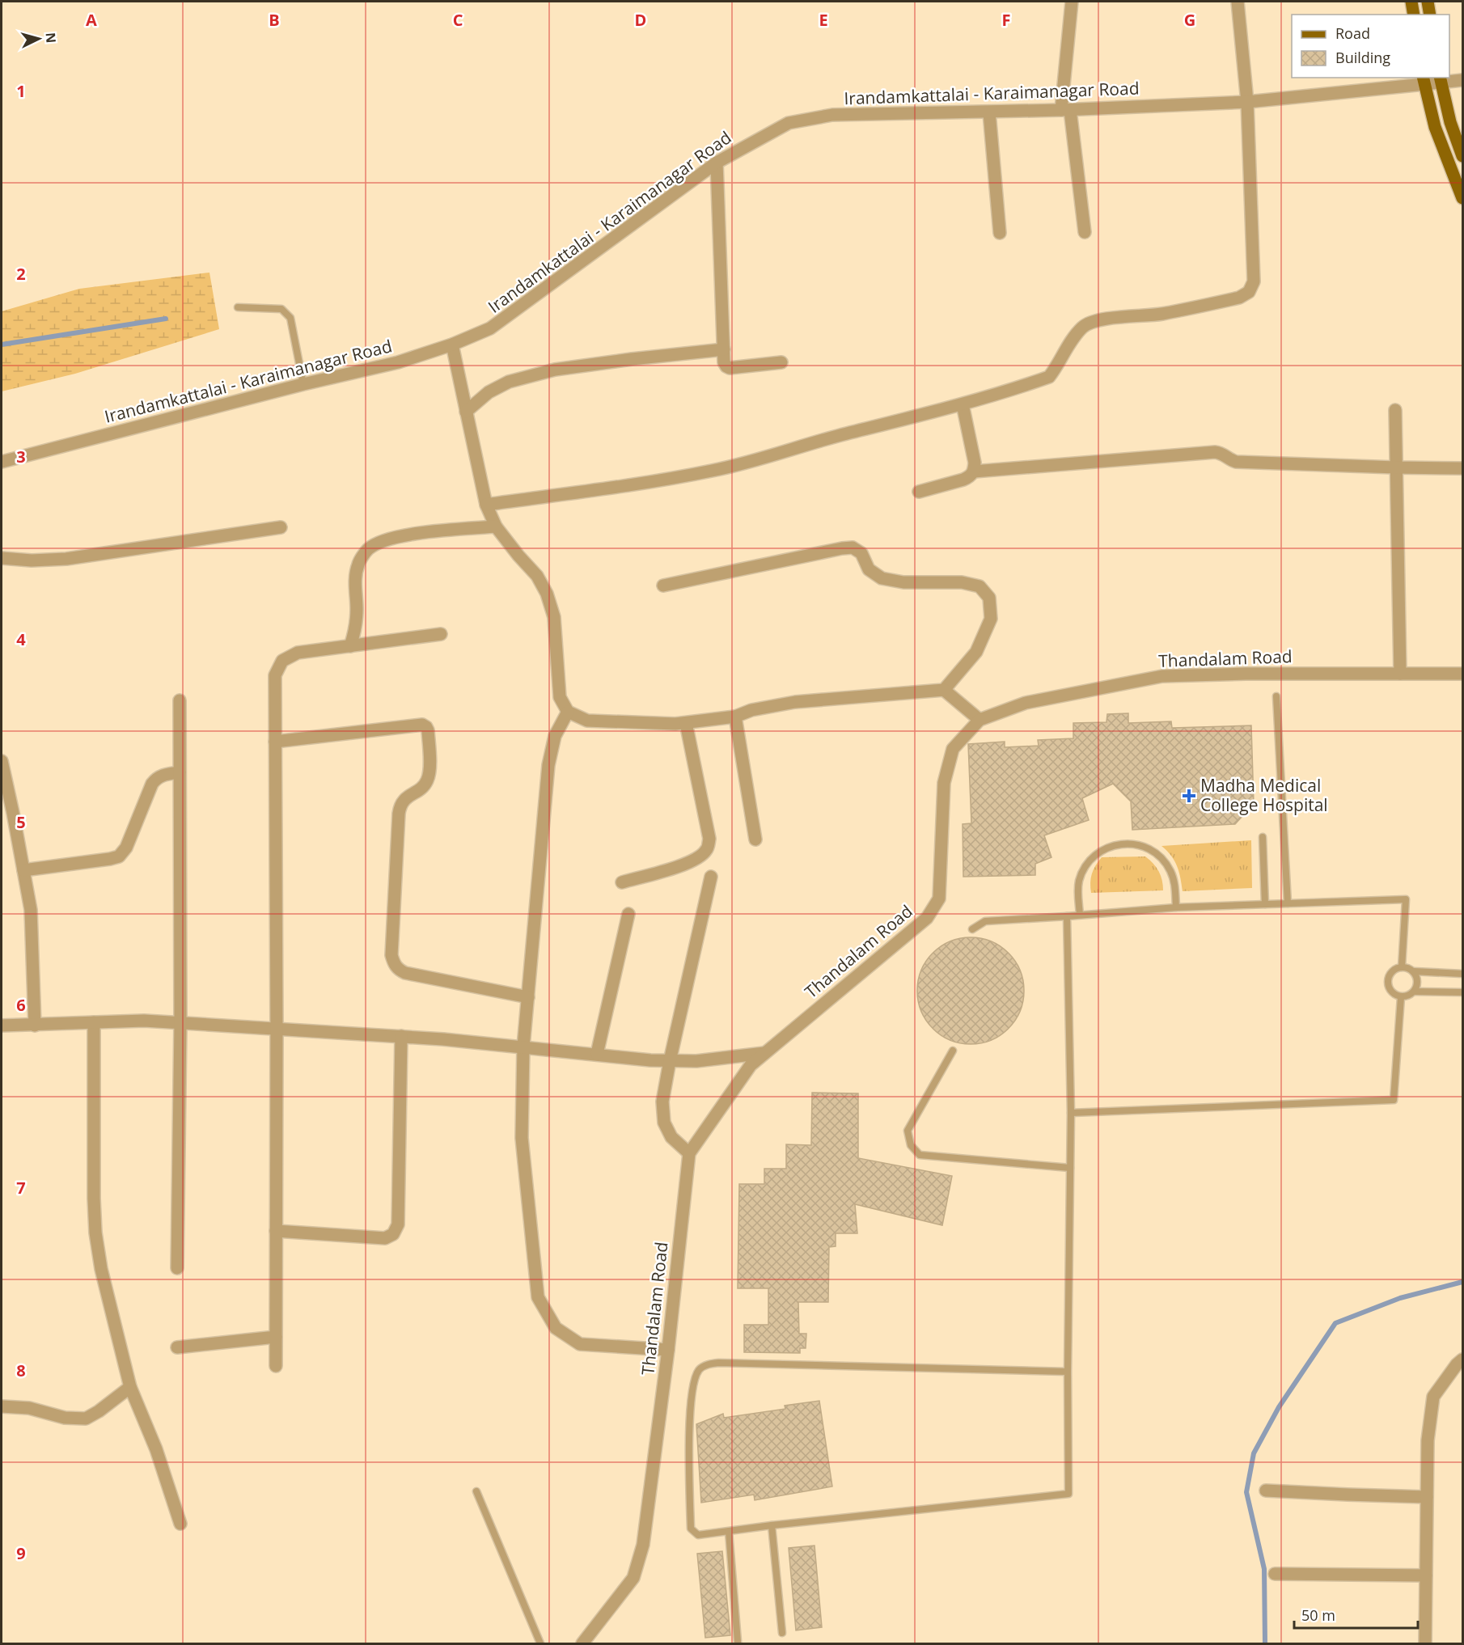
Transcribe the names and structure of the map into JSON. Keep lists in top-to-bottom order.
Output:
{
  "streets": {
    "street": ["Irandamkattalai - Karaimanagar Road", "Thandalam Road"]
  },
  "places": {
    "health": ["Madha Medical College Hospital"]
  },
  "legend": ["Road", "Building"],
  "scale_bar": "50 m",
  "north": "right",
  "grid": {
    "columns": [
      "A",
      "B",
      "C",
      "D",
      "E",
      "F",
      "G"
    ],
    "rows": [
      "1",
      "2",
      "3",
      "4",
      "5",
      "6",
      "7",
      "8",
      "9"
    ]
  }
}
